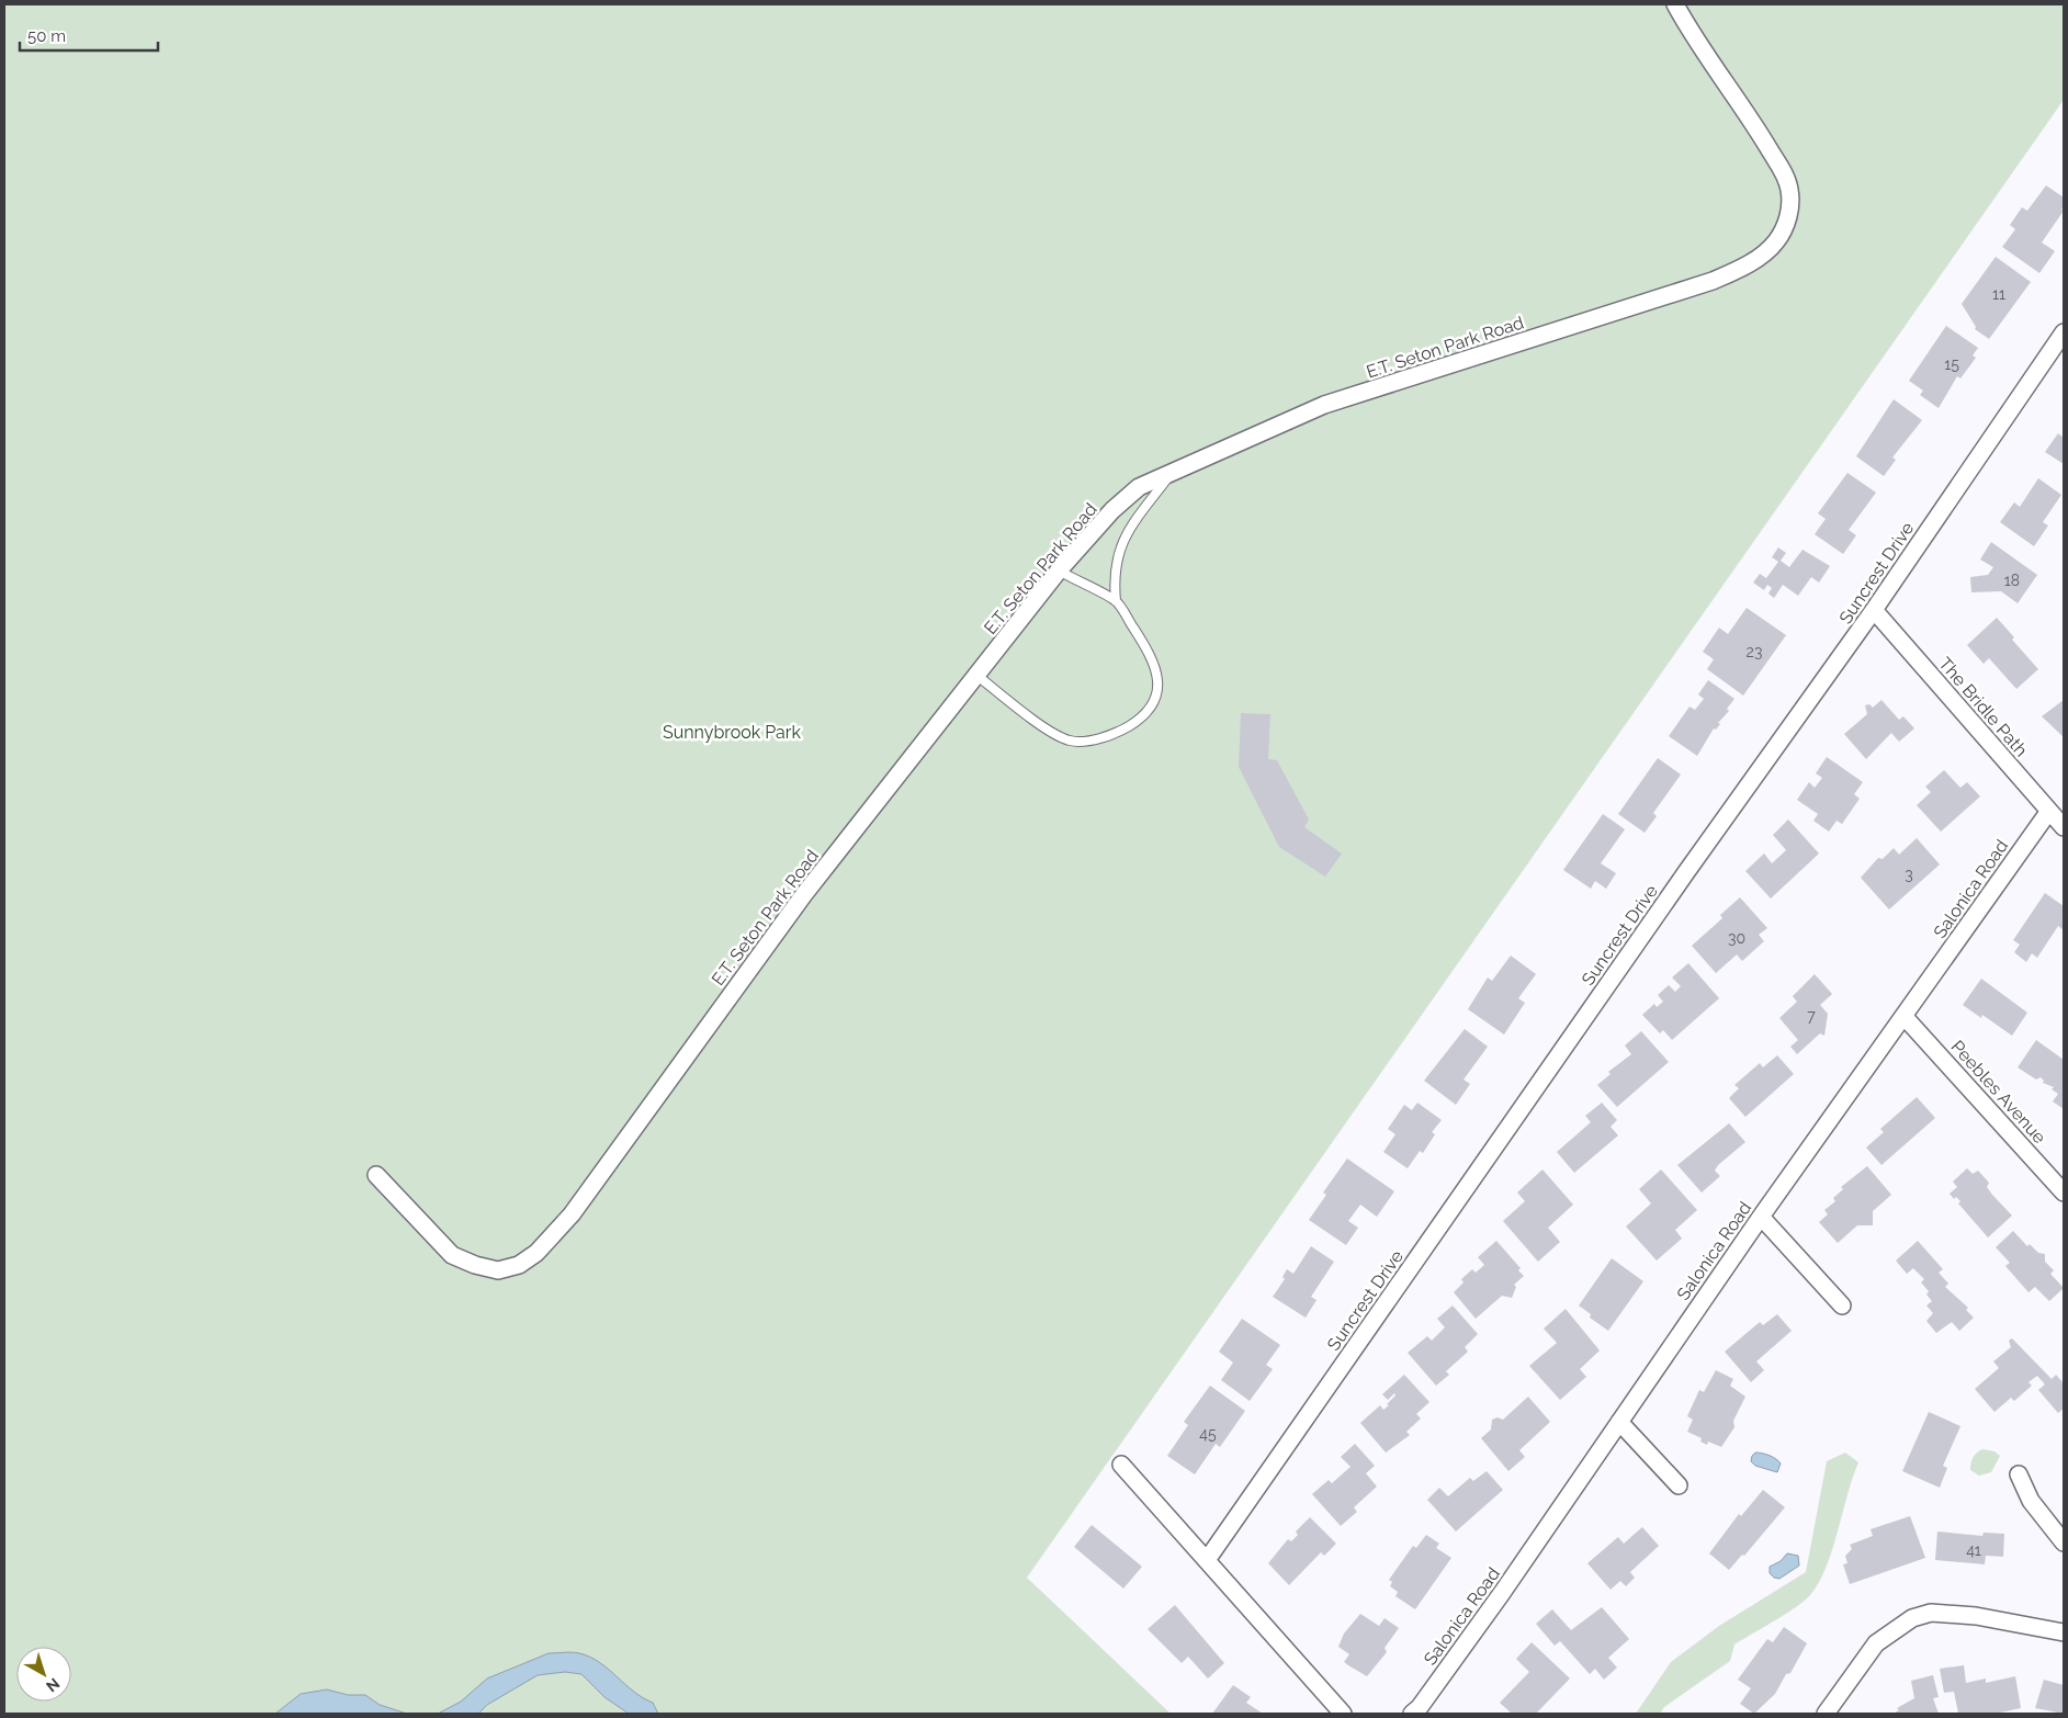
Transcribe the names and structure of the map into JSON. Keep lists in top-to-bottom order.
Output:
{
  "streets": {
    "street": [
      "E.T. Seton Park Road",
      "Suncrest Drive",
      "The Bridle Path",
      "Salonica Road",
      "Peebles Avenue"
    ]
  },
  "crossings": [
    ["Suncrest Drive", "The Bridle Path"],
    ["The Bridle Path", "Salonica Road"],
    ["Salonica Road", "Peebles Avenue"]
  ],
  "parks": ["Sunnybrook Park"],
  "house_numbers": [
    "11",
    "15",
    "18",
    "23",
    "3",
    "30",
    "7",
    "45",
    "41"
  ],
  "scale_bar": "50 m",
  "north": "bottom right"
}
